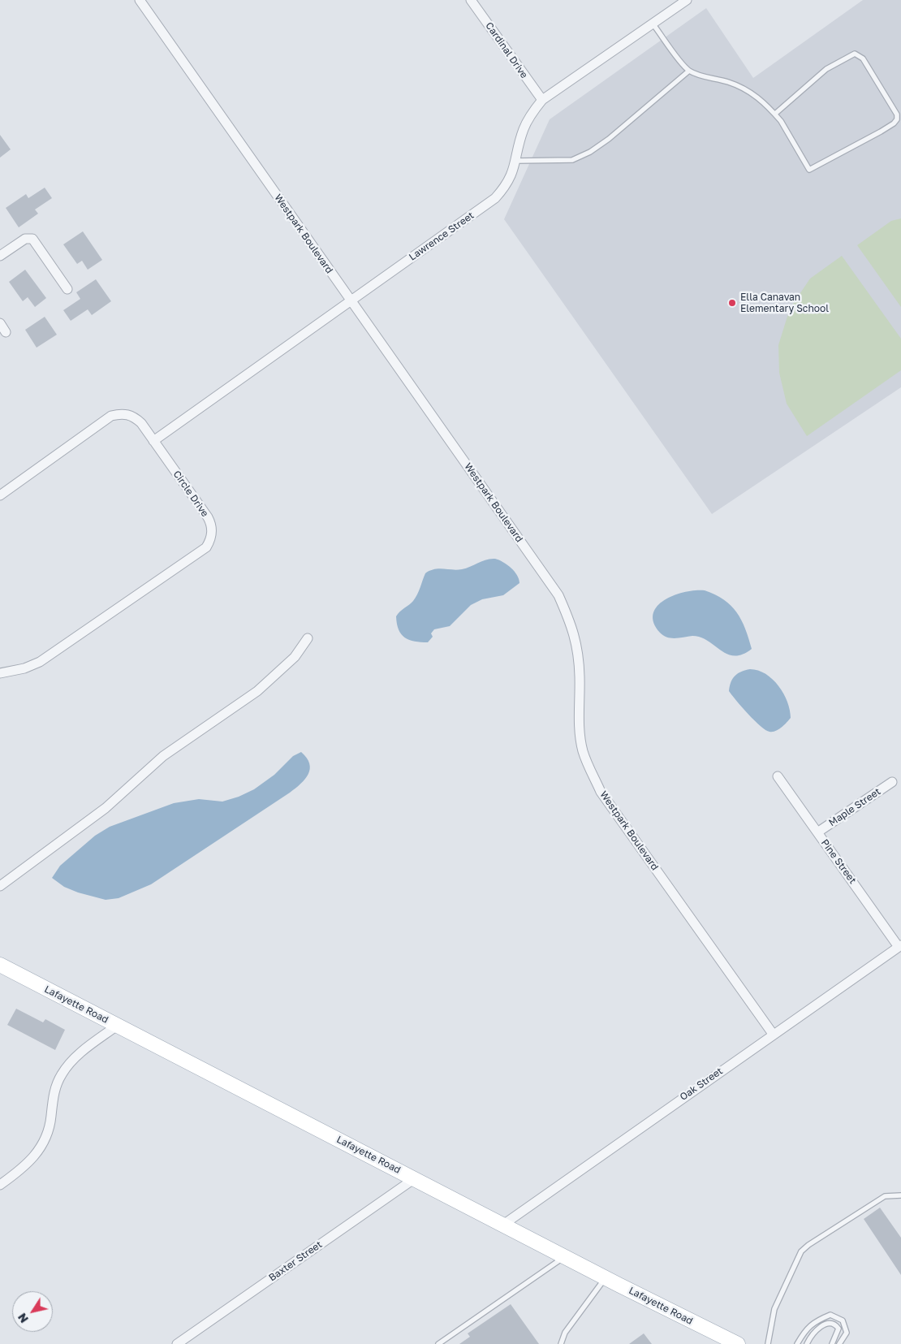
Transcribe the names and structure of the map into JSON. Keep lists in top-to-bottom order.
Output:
{
  "streets": {
    "main road": ["Lafayette Road"],
    "street": [
      "Cardinal Drive",
      "Westpark Boulevard",
      "Lawrence Street",
      "Circle Drive",
      "Maple Street",
      "Pine Street",
      "Oak Street",
      "Baxter Street"
    ]
  },
  "crossings": [
    ["Cardinal Drive", "Lawrence Street"],
    ["Westpark Boulevard", "Lawrence Street"],
    ["Westpark Boulevard", "Oak Street"],
    ["Lawrence Street", "Circle Drive"],
    ["Maple Street", "Pine Street"],
    ["Pine Street", "Oak Street"],
    ["Lafayette Road", "Oak Street"],
    ["Lafayette Road", "Baxter Street"]
  ],
  "places": ["Ella Canavan Elementary School"],
  "north": "bottom left"
}
